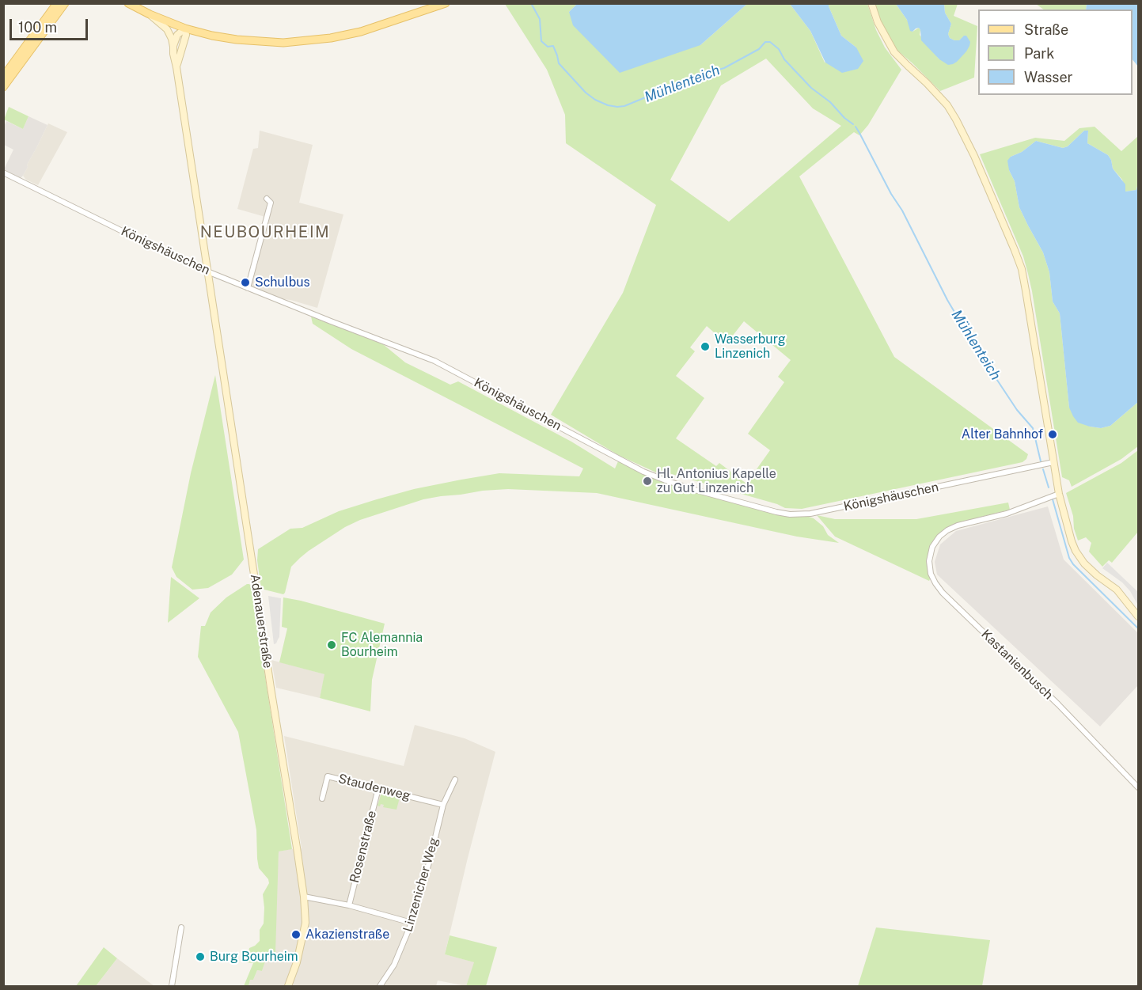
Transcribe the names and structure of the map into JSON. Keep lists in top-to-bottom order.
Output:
{
  "streets": {
    "street": [
      "Königshäuschen",
      "Adenauerstraße",
      "Kastanienbusch",
      "Staudenweg",
      "Rosenstraße",
      "Linzenicher Weg"
    ]
  },
  "crossings": [
    ["Königshäuschen", "Adenauerstraße"],
    ["Staudenweg", "Rosenstraße"],
    ["Staudenweg", "Linzenicher Weg"]
  ],
  "districts": ["NEUBOURHEIM"],
  "water": ["Mühlenteich"],
  "places": [
    "Schulbus",
    "Wasserburg Linzenich",
    "Alter Bahnhof",
    "Hl. Antonius Kapelle zu Gut Linzenich",
    "FC Alemannia Bourheim",
    "Akazienstraße",
    "Burg Bourheim"
  ],
  "legend": ["Straße", "Park", "Wasser"],
  "scale_bar": "100 m"
}
